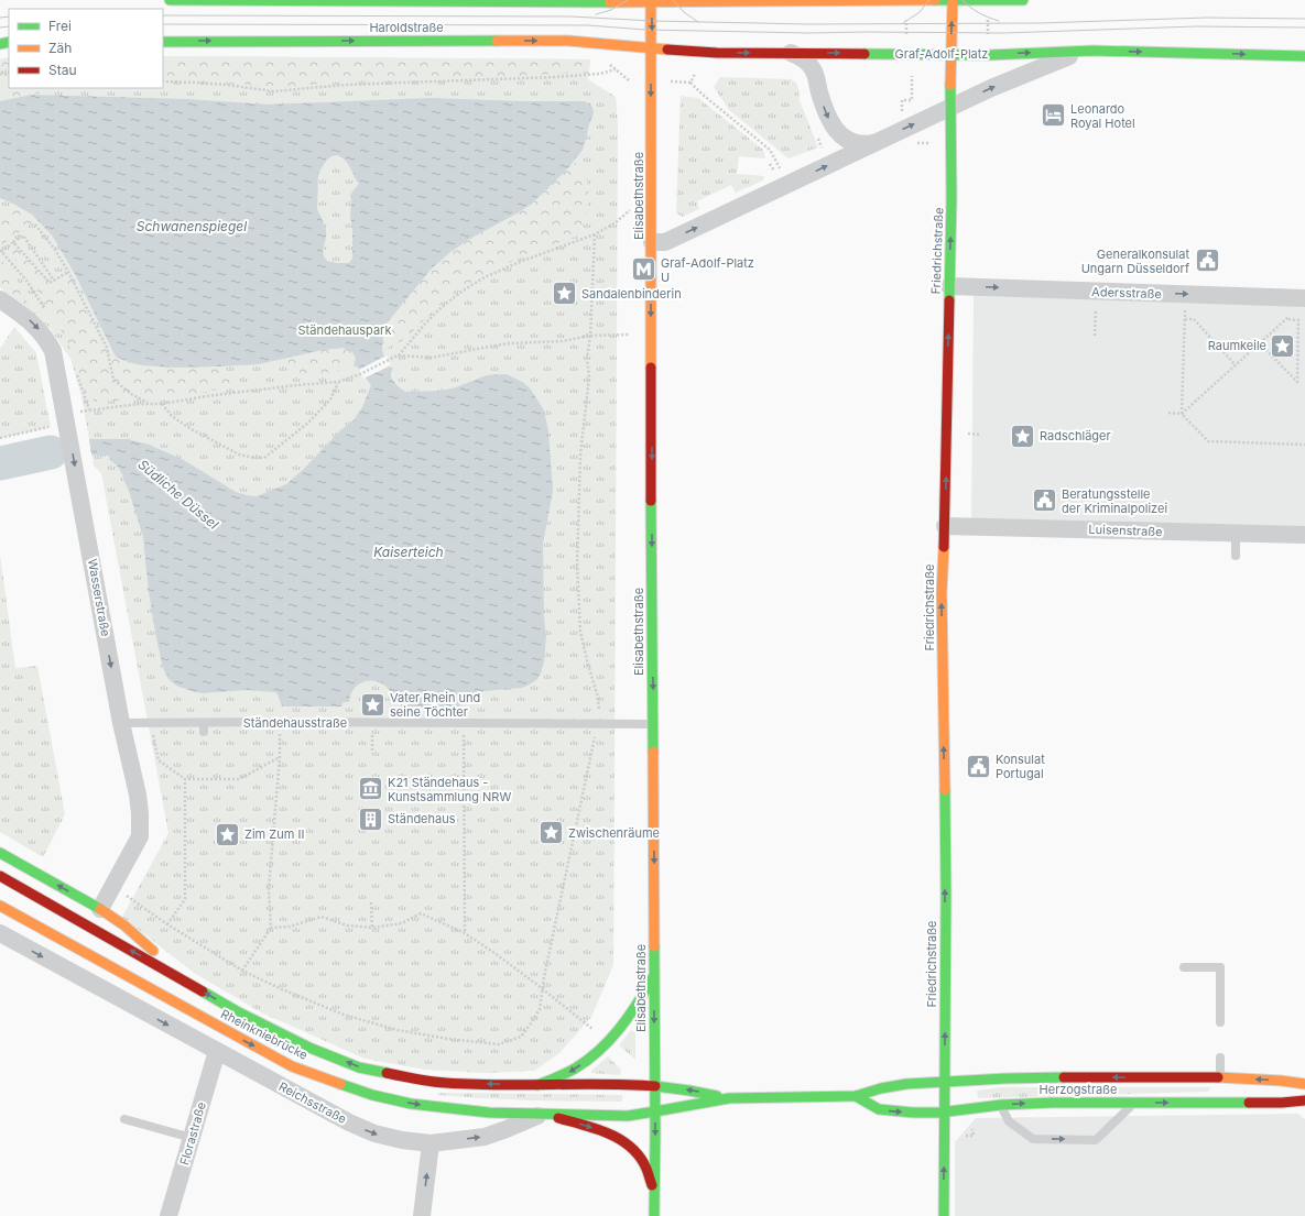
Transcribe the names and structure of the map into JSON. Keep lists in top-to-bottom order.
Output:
{
  "streets": {
    "main road": [
      "Haroldstraße",
      "Graf-Adolf-Platz",
      "Elisabethstraße",
      "Friedrichstraße",
      "Rheinkniebrücke",
      "Herzogstraße",
      "Reichsstraße"
    ],
    "street": [
      "Adersstraße",
      "Luisenstraße",
      "Wasserstraße",
      "Florastraße"
    ],
    "lane": ["Ständehausstraße"]
  },
  "crossings": [
    ["Haroldstraße", "Graf-Adolf-Platz"],
    ["Haroldstraße", "Elisabethstraße"],
    ["Graf-Adolf-Platz", "Elisabethstraße"],
    ["Graf-Adolf-Platz", "Friedrichstraße"],
    ["Elisabethstraße", "Ständehausstraße"],
    ["Elisabethstraße", "Herzogstraße"],
    ["Elisabethstraße", "Reichsstraße"],
    ["Friedrichstraße", "Adersstraße"],
    ["Friedrichstraße", "Luisenstraße"],
    ["Friedrichstraße", "Herzogstraße"],
    ["Wasserstraße", "Ständehausstraße"],
    ["Rheinkniebrücke", "Reichsstraße"],
    ["Herzogstraße", "Reichsstraße"],
    ["Reichsstraße", "Florastraße"]
  ],
  "one_way": [
    "Elisabethstraße",
    "Friedrichstraße",
    "Adersstraße",
    "Wasserstraße"
  ],
  "water": ["Schwanenspiegel", "Südliche Düssel", "Kaiserteich"],
  "parks": ["Ständehauspark"],
  "places": {
    "hotel": ["Leonardo Royal Hotel"],
    "public building": ["Generalkonsulat Ungarn Düsseldorf", "Beratungsstelle der Kriminalpolizei", "Konsulat Portugal"],
    "metro station": ["Graf-Adolf-Platz U"],
    "place": [
      "Sandalenbinderin",
      "Raumkeile",
      "Radschläger",
      "Vater Rhein und seine Töchter",
      "Zwischenräume",
      "Zim Zum II"
    ],
    "museum": ["K21 Ständehaus - Kunstsammlung NRW"],
    "building": ["Ständehaus"]
  },
  "legend": ["Frei", "Zäh", "Stau"]
}
